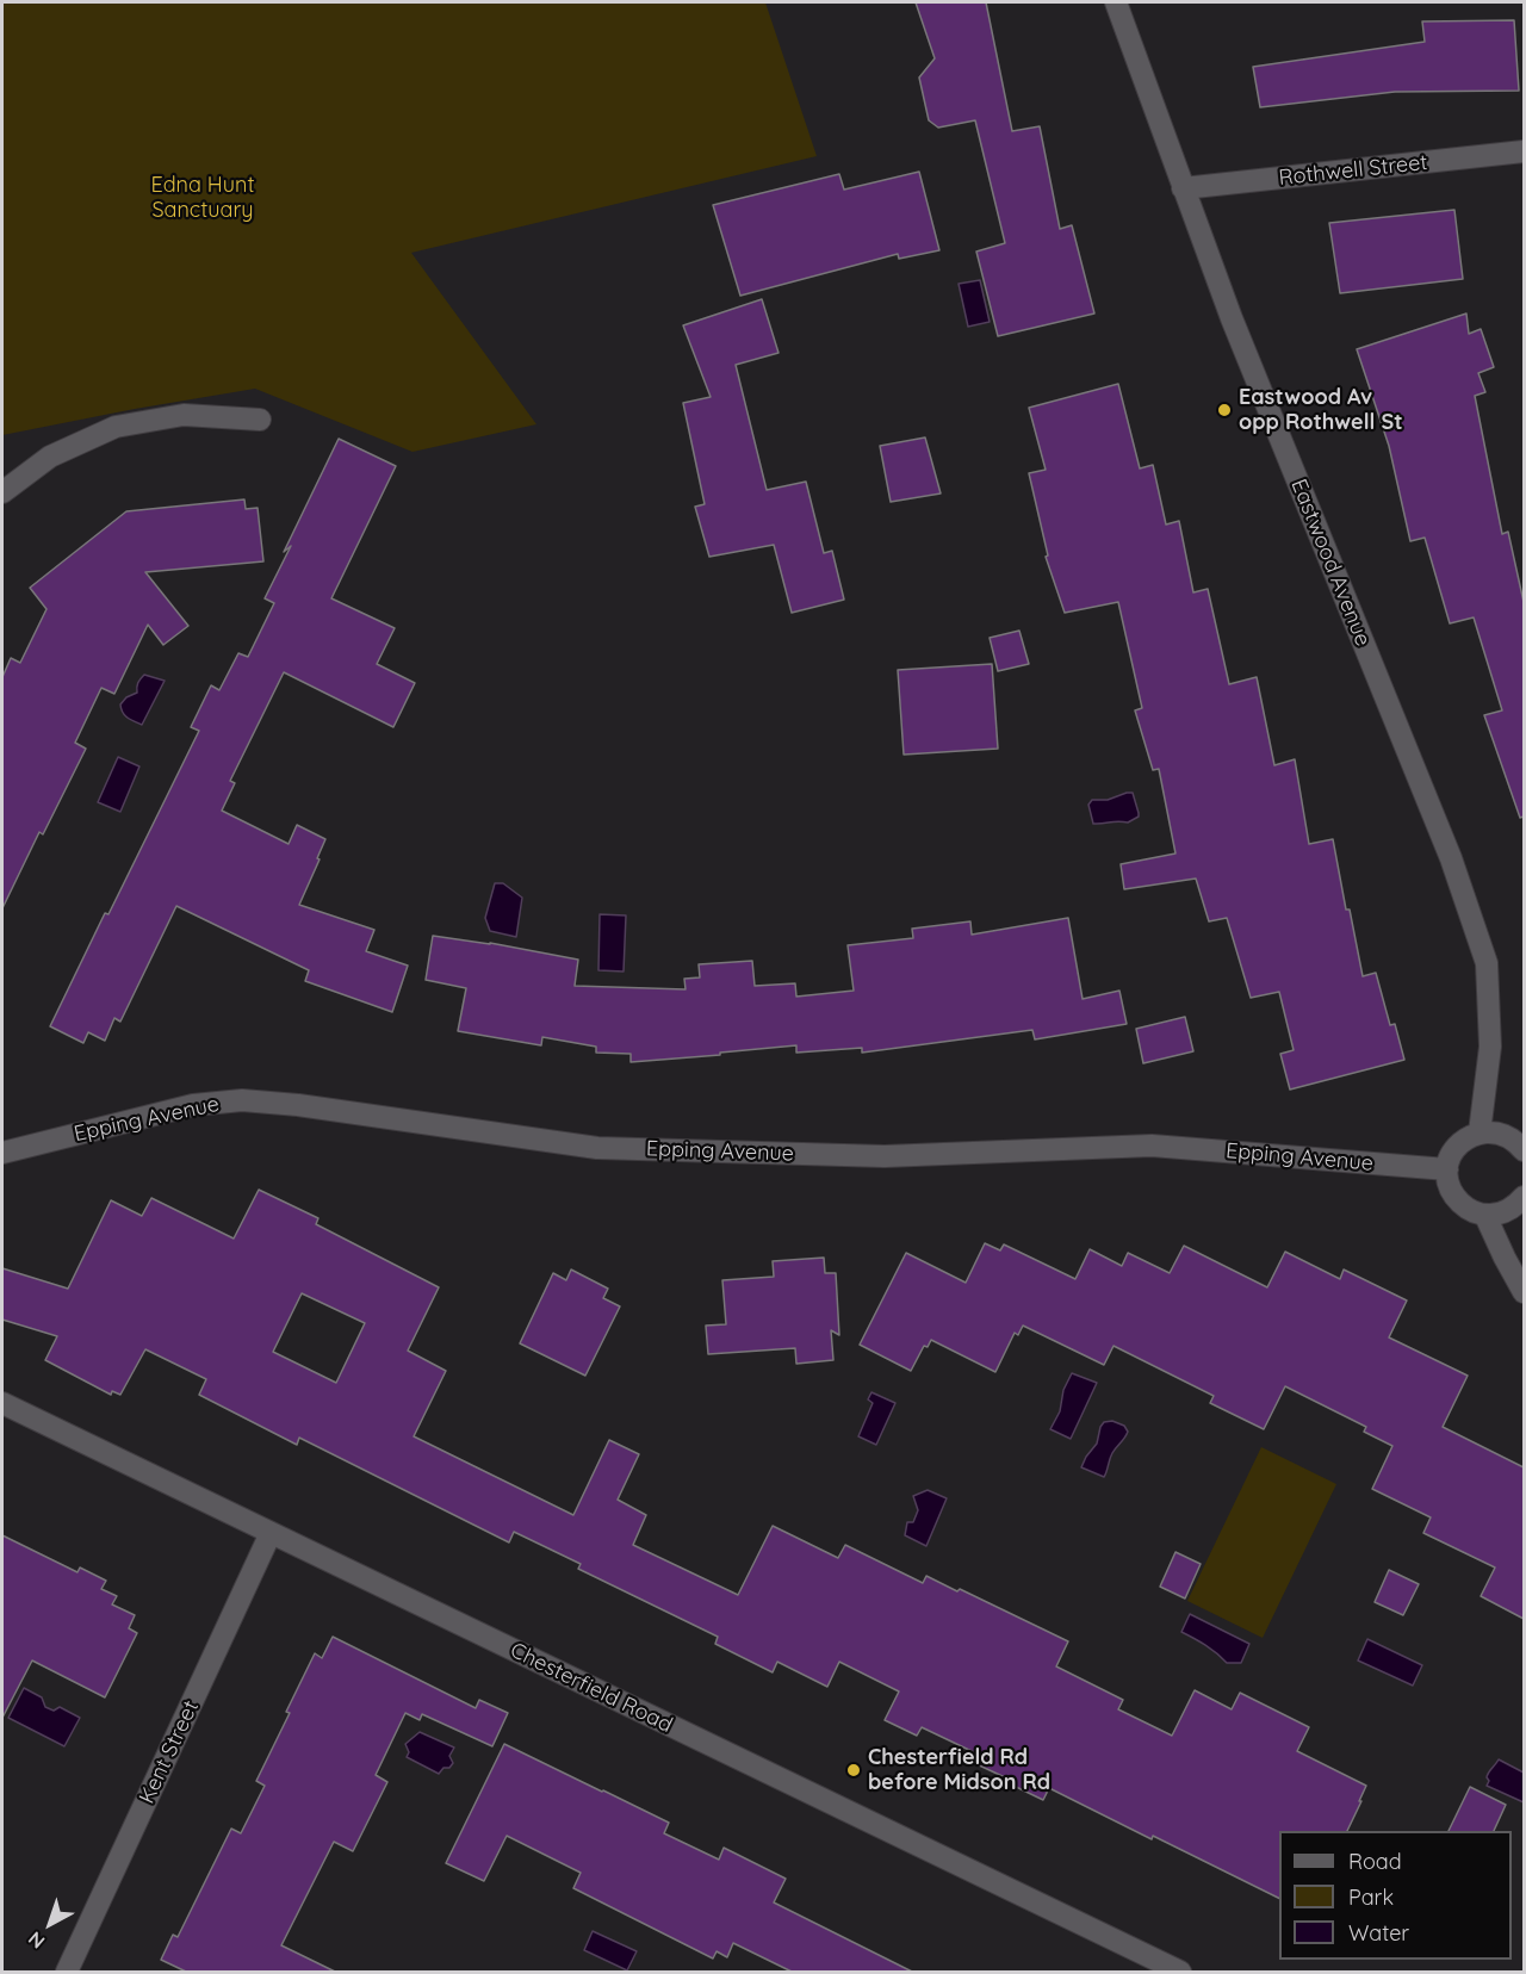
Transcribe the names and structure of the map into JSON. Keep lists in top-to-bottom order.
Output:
{
  "streets": {
    "street": [
      "Rothwell Street",
      "Eastwood Avenue",
      "Epping Avenue",
      "Chesterfield Road",
      "Kent Street"
    ]
  },
  "crossings": [
    ["Rothwell Street", "Eastwood Avenue"],
    ["Chesterfield Road", "Kent Street"]
  ],
  "parks": ["Edna Hunt Sanctuary"],
  "places": ["Eastwood Av opp Rothwell St", "Chesterfield Rd before Midson Rd"],
  "legend": ["Road", "Park", "Water"],
  "north": "bottom left"
}
